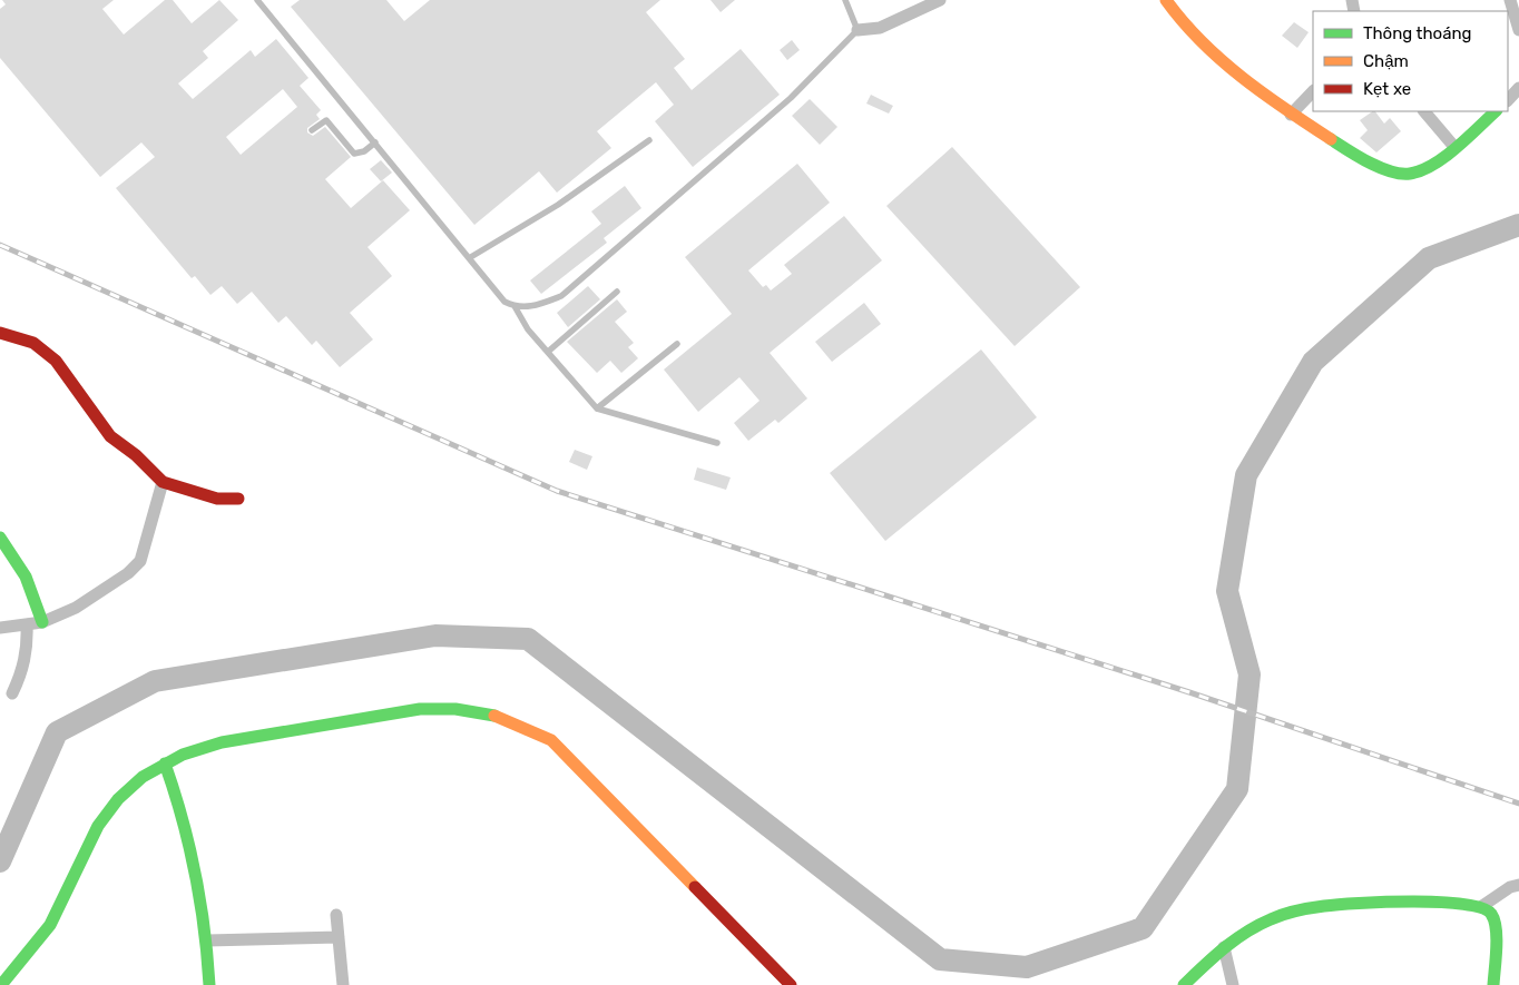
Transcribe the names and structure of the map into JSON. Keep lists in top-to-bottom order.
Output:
{
  "legend": ["Thông thoáng", "Chậm", "Kẹt xe"]
}
